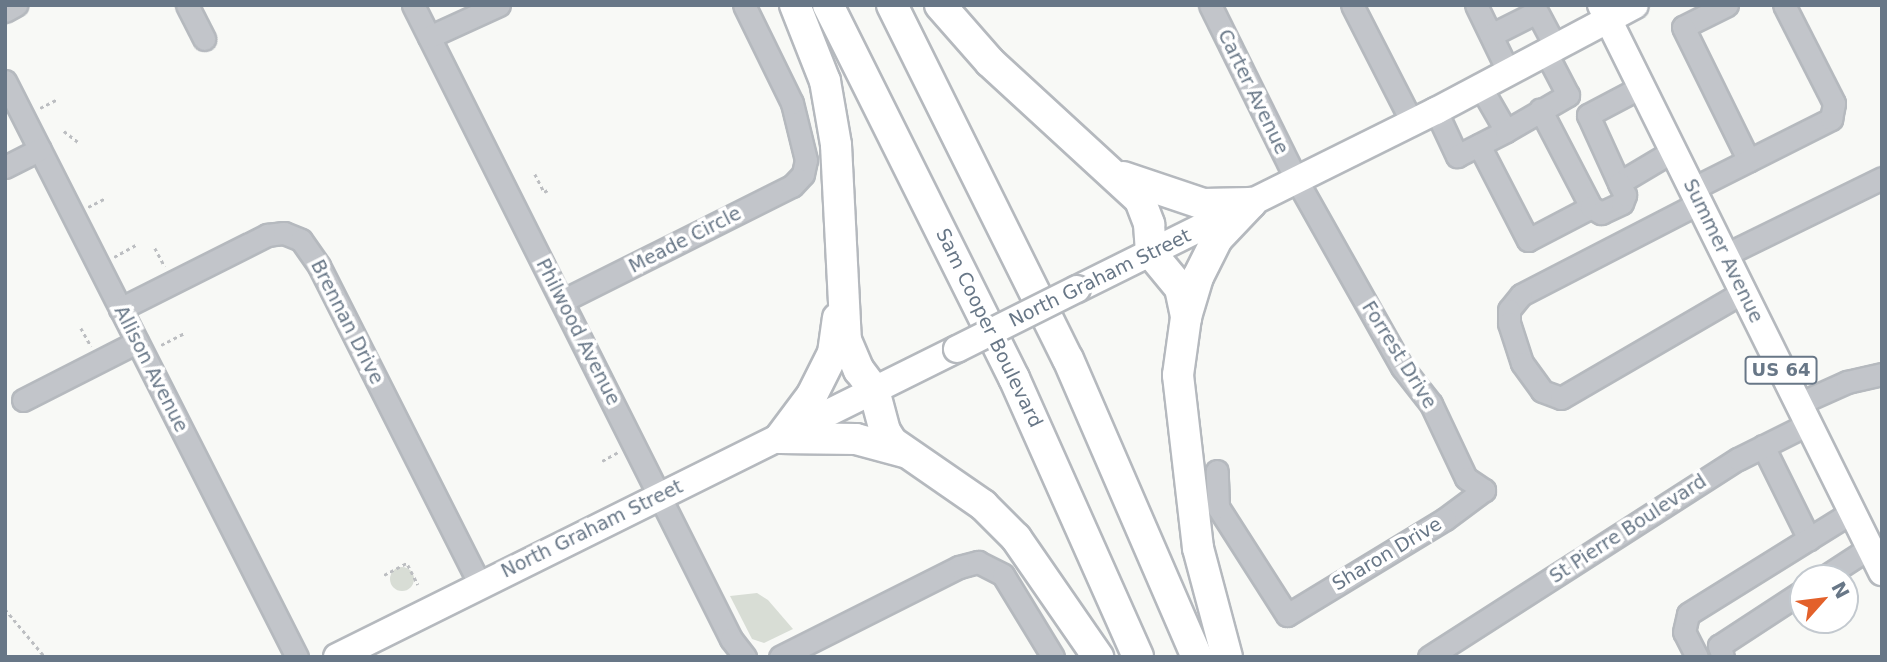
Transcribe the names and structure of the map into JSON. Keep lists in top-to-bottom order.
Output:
{
  "streets": {
    "highway": ["Sam Cooper Boulevard"],
    "main road": ["Summer Avenue", "North Graham Street", "US 64"],
    "street": [
      "Carter Avenue",
      "Meade Circle",
      "Brennan Drive",
      "Philwood Avenue",
      "Forrest Drive",
      "Allison Avenue",
      "St Pierre Boulevard",
      "Sharon Drive"
    ]
  },
  "crossings": [
    ["Carter Avenue", "North Graham Street"],
    ["Carter Avenue", "Forrest Drive"],
    ["Meade Circle", "Philwood Avenue"],
    ["Summer Avenue", "North Graham Street"],
    ["Summer Avenue", "St Pierre Boulevard"],
    ["North Graham Street", "Brennan Drive"],
    ["North Graham Street", "Philwood Avenue"],
    ["North Graham Street", "Forrest Drive"],
    ["Brennan Drive", "Allison Avenue"],
    ["Forrest Drive", "Sharon Drive"]
  ],
  "north": "top right"
}
